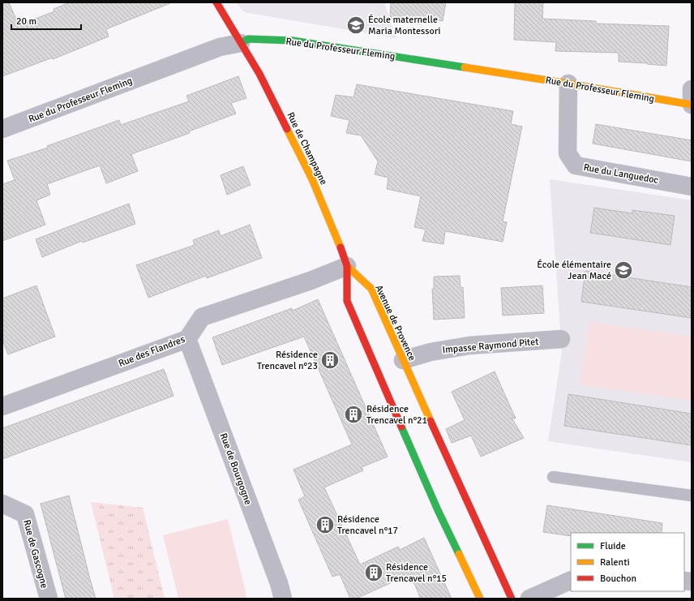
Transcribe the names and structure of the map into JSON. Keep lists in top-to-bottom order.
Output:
{
  "streets": {
    "street": [
      "Rue du Professeur Fleming",
      "Rue de Champagne",
      "Rue du Languedoc",
      "Avenue de Provence",
      "Impasse Raymond Pitet",
      "Rue des Flandres",
      "Rue de Bourgogne",
      "Rue de Gascogne"
    ]
  },
  "crossings": [
    ["Rue du Professeur Fleming", "Rue de Champagne"],
    ["Rue du Professeur Fleming", "Rue du Languedoc"],
    ["Rue de Champagne", "Avenue de Provence"],
    ["Rue de Champagne", "Rue des Flandres"],
    ["Avenue de Provence", "Impasse Raymond Pitet"],
    ["Avenue de Provence", "Rue des Flandres"],
    ["Rue des Flandres", "Rue de Bourgogne"]
  ],
  "places": {
    "school or university": ["École maternelle Maria Montessori", "École élémentaire Jean Macé"],
    "building": [
      "Résidence Trencavel n°23",
      "Résidence Trencavel n°21",
      "Résidence Trencavel n°17",
      "Résidence Trencavel n°15"
    ]
  },
  "legend": ["Fluide", "Ralenti", "Bouchon"],
  "scale_bar": "20 m"
}
